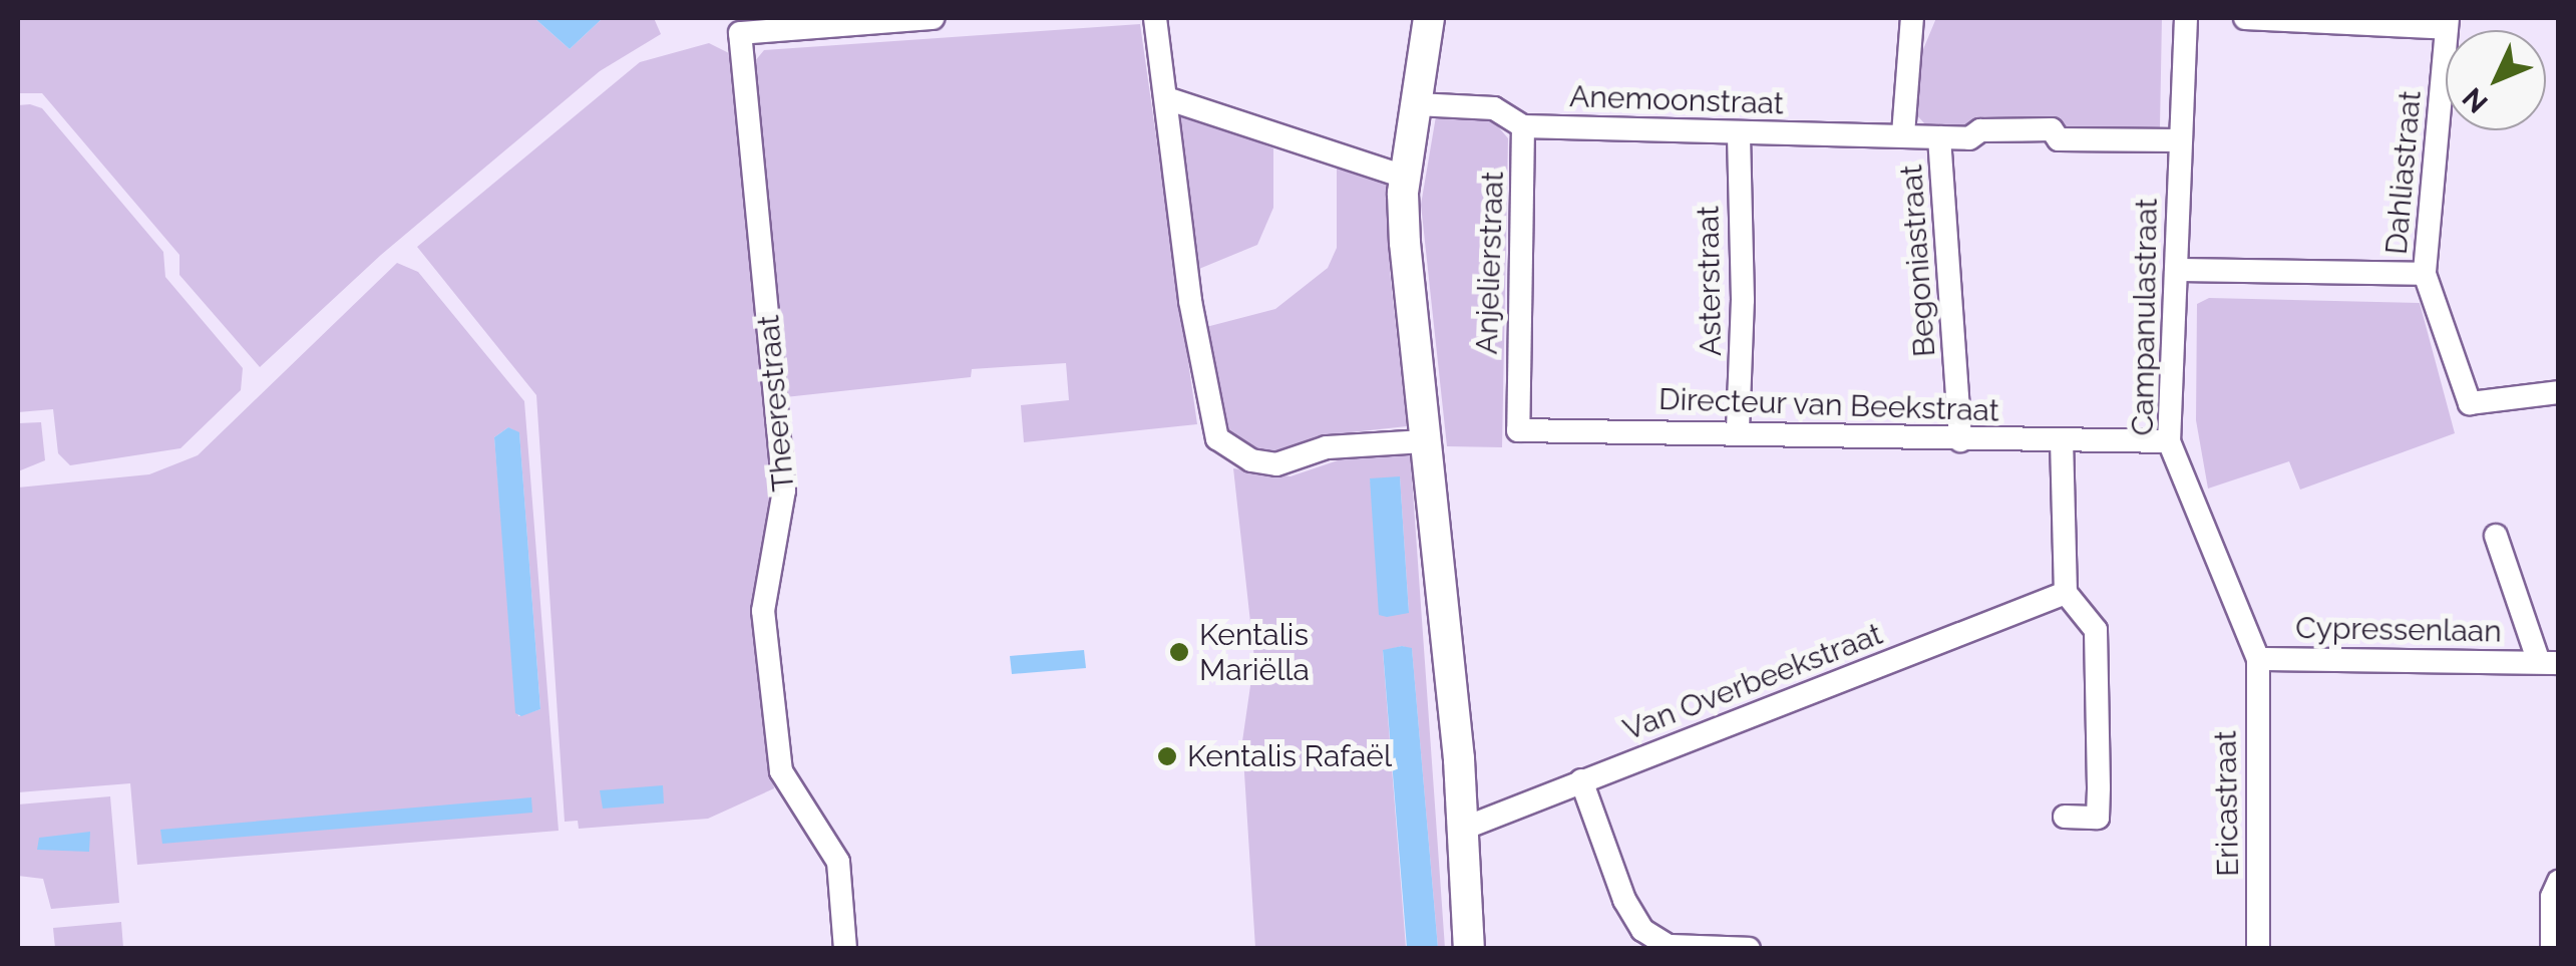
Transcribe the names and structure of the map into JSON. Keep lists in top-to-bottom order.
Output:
{
  "streets": {
    "street": [
      "Anemoonstraat",
      "Dahliastraat",
      "Begoniastraat",
      "Anjelierstraat",
      "Asterstraat",
      "Campanulastraat",
      "Theerestraat",
      "Directeur van Beekstraat",
      "Cypressenlaan",
      "Van Overbeekstraat",
      "Ericastraat"
    ]
  },
  "crossings": [
    ["Anemoonstraat", "Begoniastraat"],
    ["Anemoonstraat", "Anjelierstraat"],
    ["Anemoonstraat", "Asterstraat"],
    ["Begoniastraat", "Directeur van Beekstraat"],
    ["Anjelierstraat", "Directeur van Beekstraat"],
    ["Asterstraat", "Directeur van Beekstraat"],
    ["Campanulastraat", "Directeur van Beekstraat"],
    ["Campanulastraat", "Cypressenlaan"],
    ["Campanulastraat", "Ericastraat"],
    ["Cypressenlaan", "Ericastraat"]
  ],
  "places": ["Kentalis Mariëlla", "Kentalis Rafaël"],
  "north": "bottom left"
}
